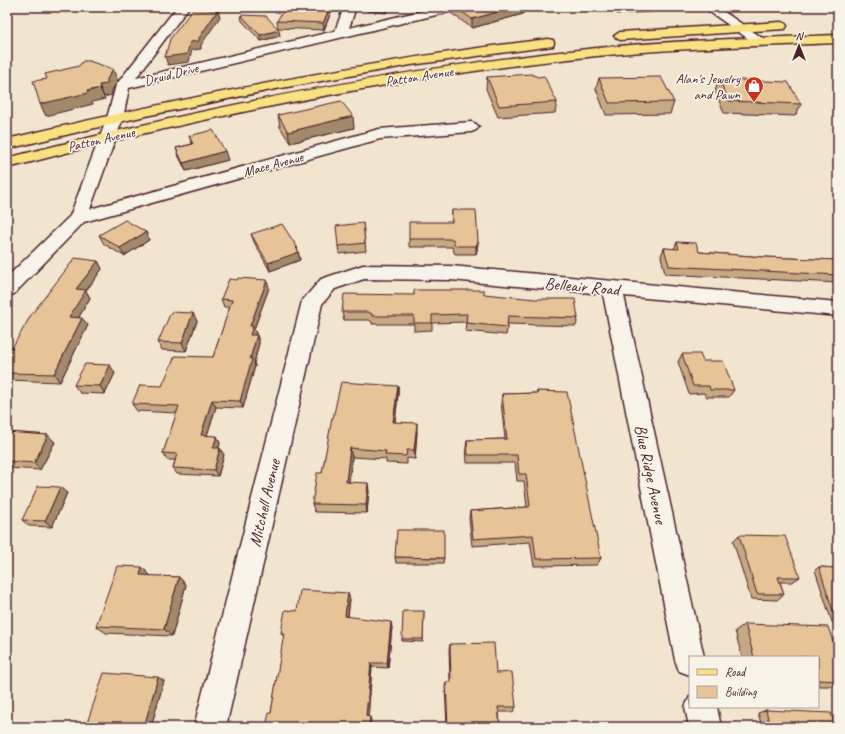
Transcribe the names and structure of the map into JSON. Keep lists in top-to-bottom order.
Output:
{
  "streets": {
    "main road": ["Patton Avenue"],
    "street": [
      "Druid Drive",
      "Mace Avenue",
      "Belleair Road",
      "Blue Ridge Avenue",
      "Mitchell Avenue"
    ]
  },
  "crossings": [
    ["Druid Drive", "Patton Avenue"],
    ["Druid Drive", "Mace Avenue"],
    ["Belleair Road", "Blue Ridge Avenue"],
    ["Belleair Road", "Mitchell Avenue"]
  ],
  "places": {
    "shop": ["Alan's Jewelry and Pawn"]
  },
  "legend": ["Road", "Building"],
  "north": "top"
}
